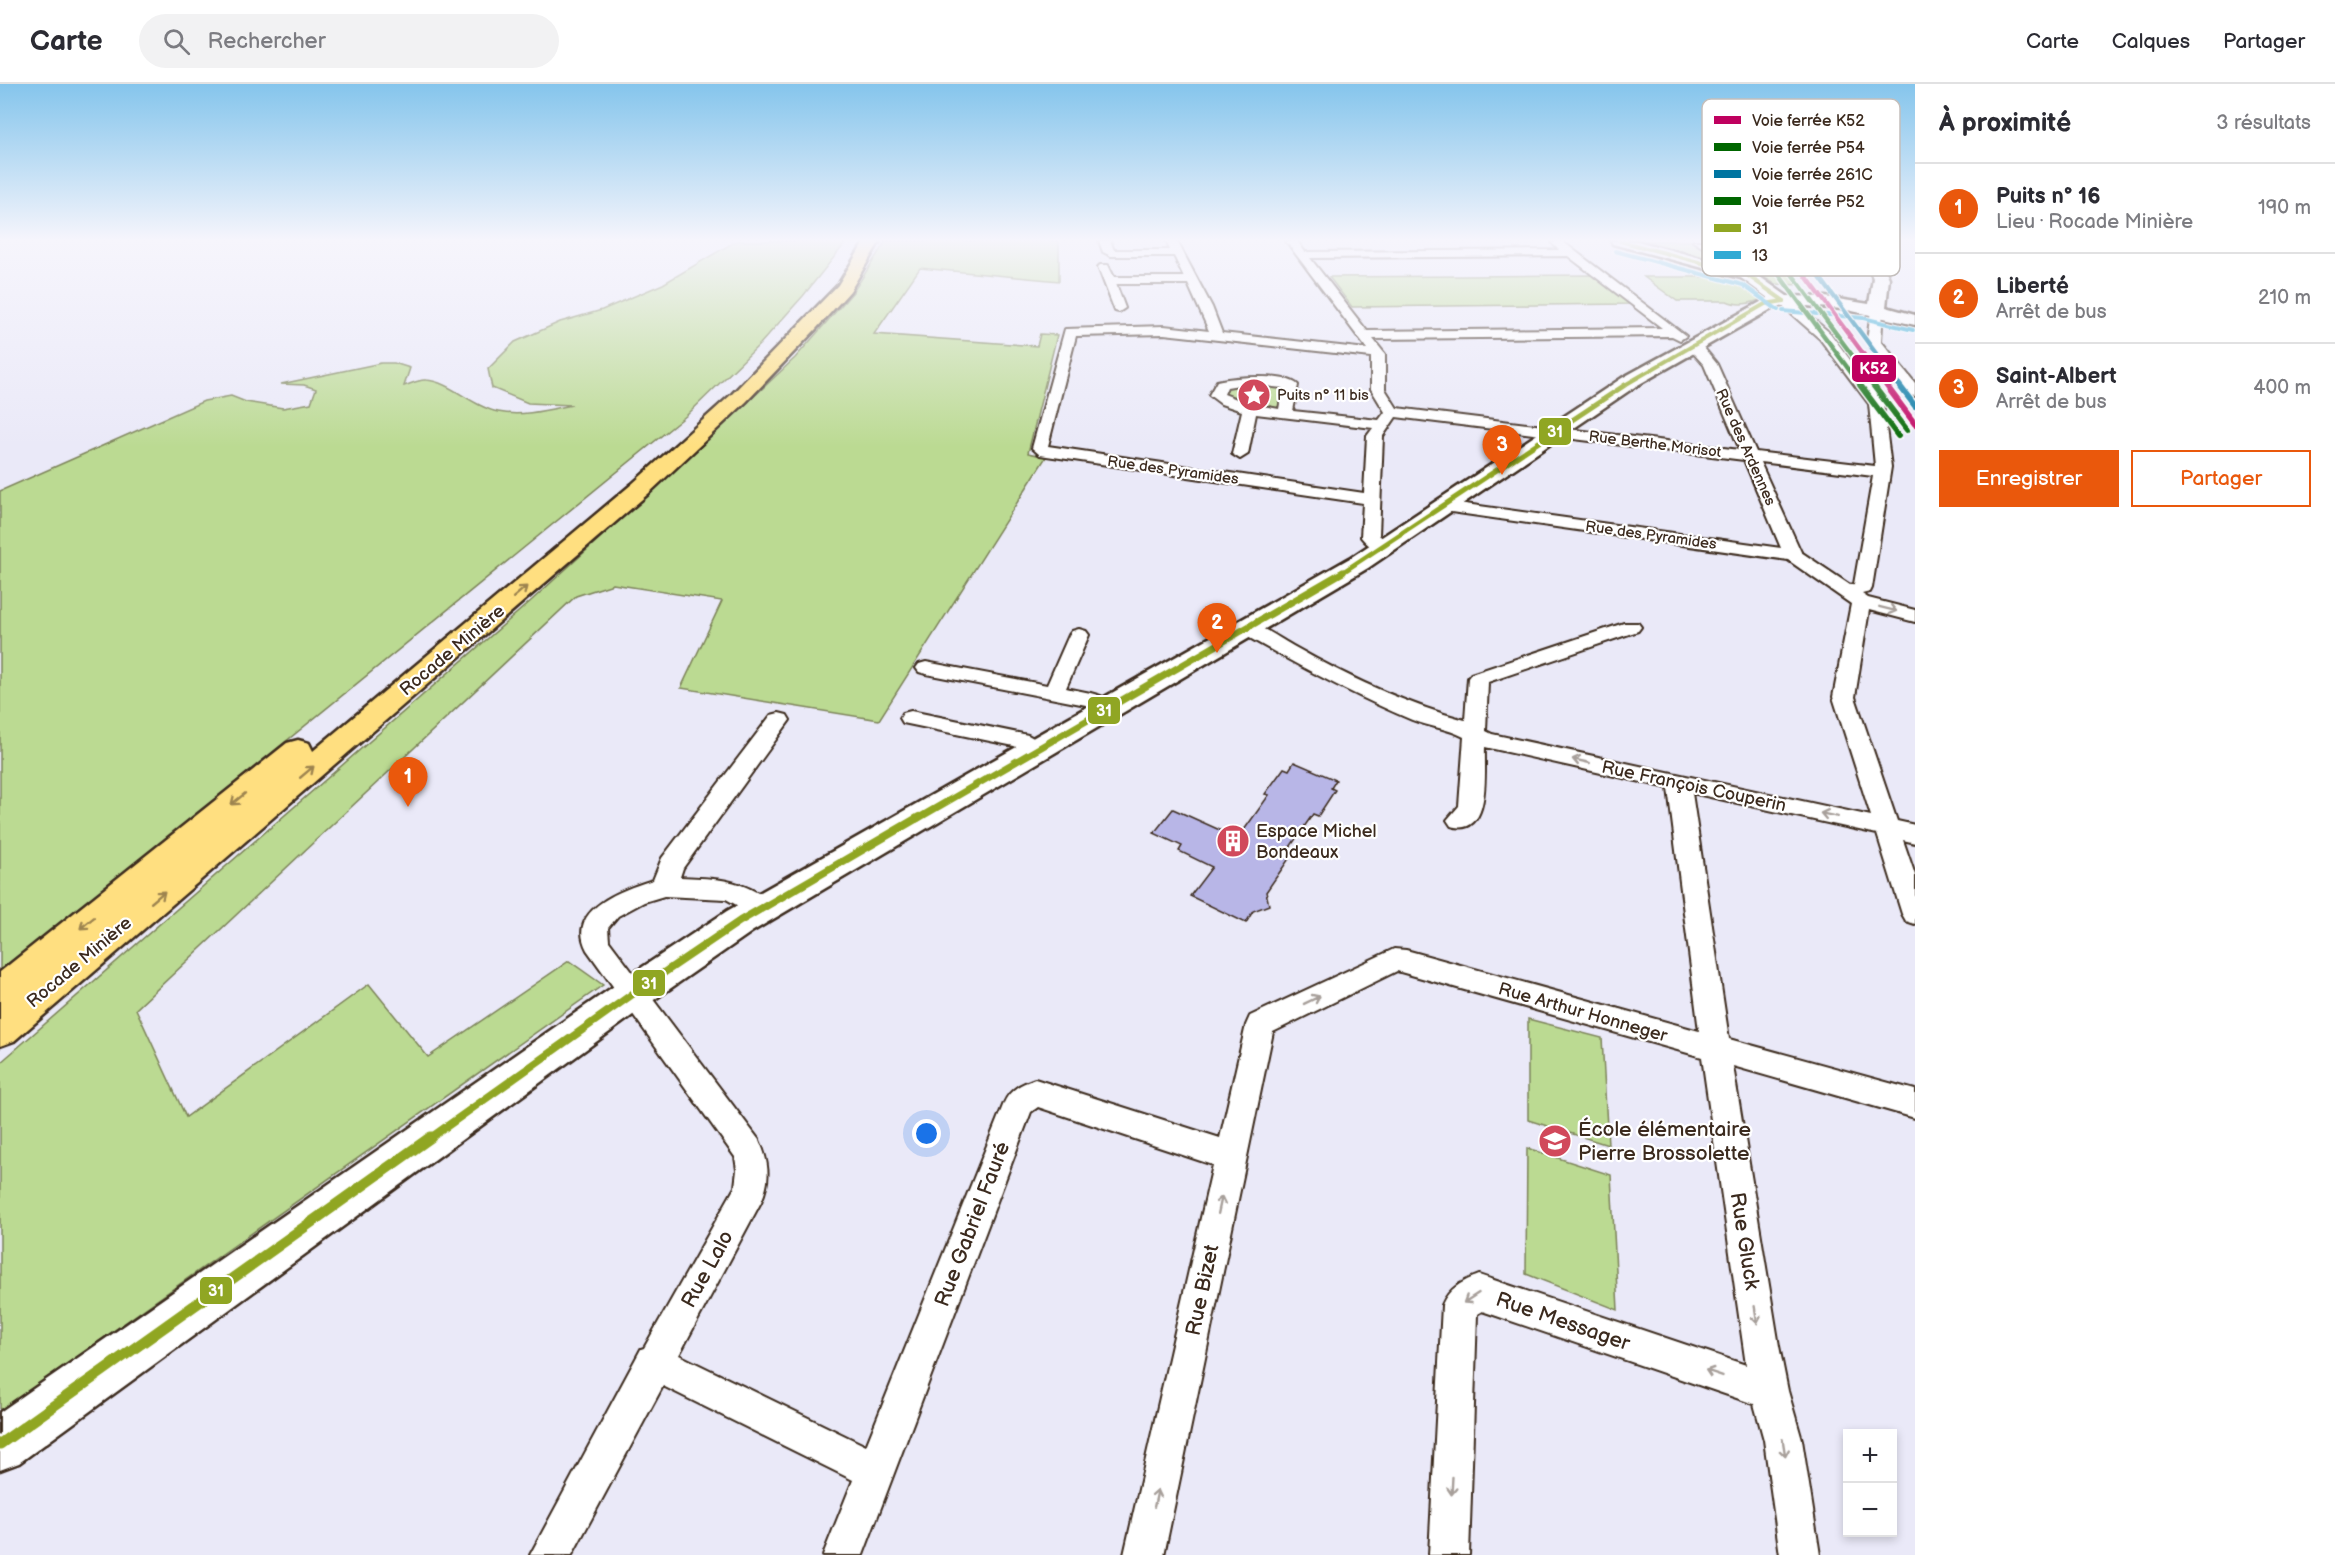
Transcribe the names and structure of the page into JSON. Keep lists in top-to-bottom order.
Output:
{
  "streets": {
    "highway": ["Rocade Minière"],
    "street": [
      "Rue Berthe Morisot",
      "Rue des Ardennes",
      "Rue des Pyramides",
      "Rue François Couperin",
      "Rue Arthur Honneger",
      "Rue Gabriel Fauré",
      "Rue Gluck",
      "Rue Lalo",
      "Rue Bizet",
      "Rue Messager"
    ]
  },
  "crossings": [
    ["Rue Berthe Morisot", "Rue des Ardennes"],
    ["Rue des Ardennes", "Rue des Pyramides"],
    ["Rue François Couperin", "Rue Gluck"],
    ["Rue Arthur Honneger", "Rue Gluck"],
    ["Rue Arthur Honneger", "Rue Bizet"],
    ["Rue Gabriel Fauré", "Rue Bizet"],
    ["Rue Gluck", "Rue Messager"]
  ],
  "one_way": [
    "Rue François Couperin",
    "Rue Arthur Honneger",
    "Rue Gluck",
    "Rue Bizet"
  ],
  "places": {
    "place": ["Puits n° 11 bis"],
    "building": ["Espace Michel Bondeaux"],
    "school or university": ["École élémentaire Pierre Brossolette"]
  },
  "lines": [
    "rail line K52",
    "rail line P54",
    "rail line 261C",
    "rail line P52",
    "transit line 31",
    "transit line 13"
  ],
  "legend": [
    "Voie ferrée K52",
    "Voie ferrée P54",
    "Voie ferrée 261C",
    "Voie ferrée P52",
    "31",
    "13"
  ],
  "page": {
    "header": "Carte",
    "search": "Rechercher",
    "nav": ["Carte", "Calques", "Partager"],
    "heading": ["À proximité", "3 résultats"],
    "list": [
      {
        "mark": "1",
        "name": "Puits n° 16",
        "note": "Lieu · Rocade Minière",
        "value": "190 m"
      },
      {
        "mark": "2",
        "name": "Liberté",
        "note": "Arrêt de bus",
        "value": "210 m"
      },
      {
        "mark": "3",
        "name": "Saint-Albert",
        "note": "Arrêt de bus",
        "value": "400 m"
      }
    ],
    "pins": ["3", "2", "1"],
    "buttons": ["Enregistrer", "Partager"],
    "map_buttons": ["+", "−"]
  }
}
